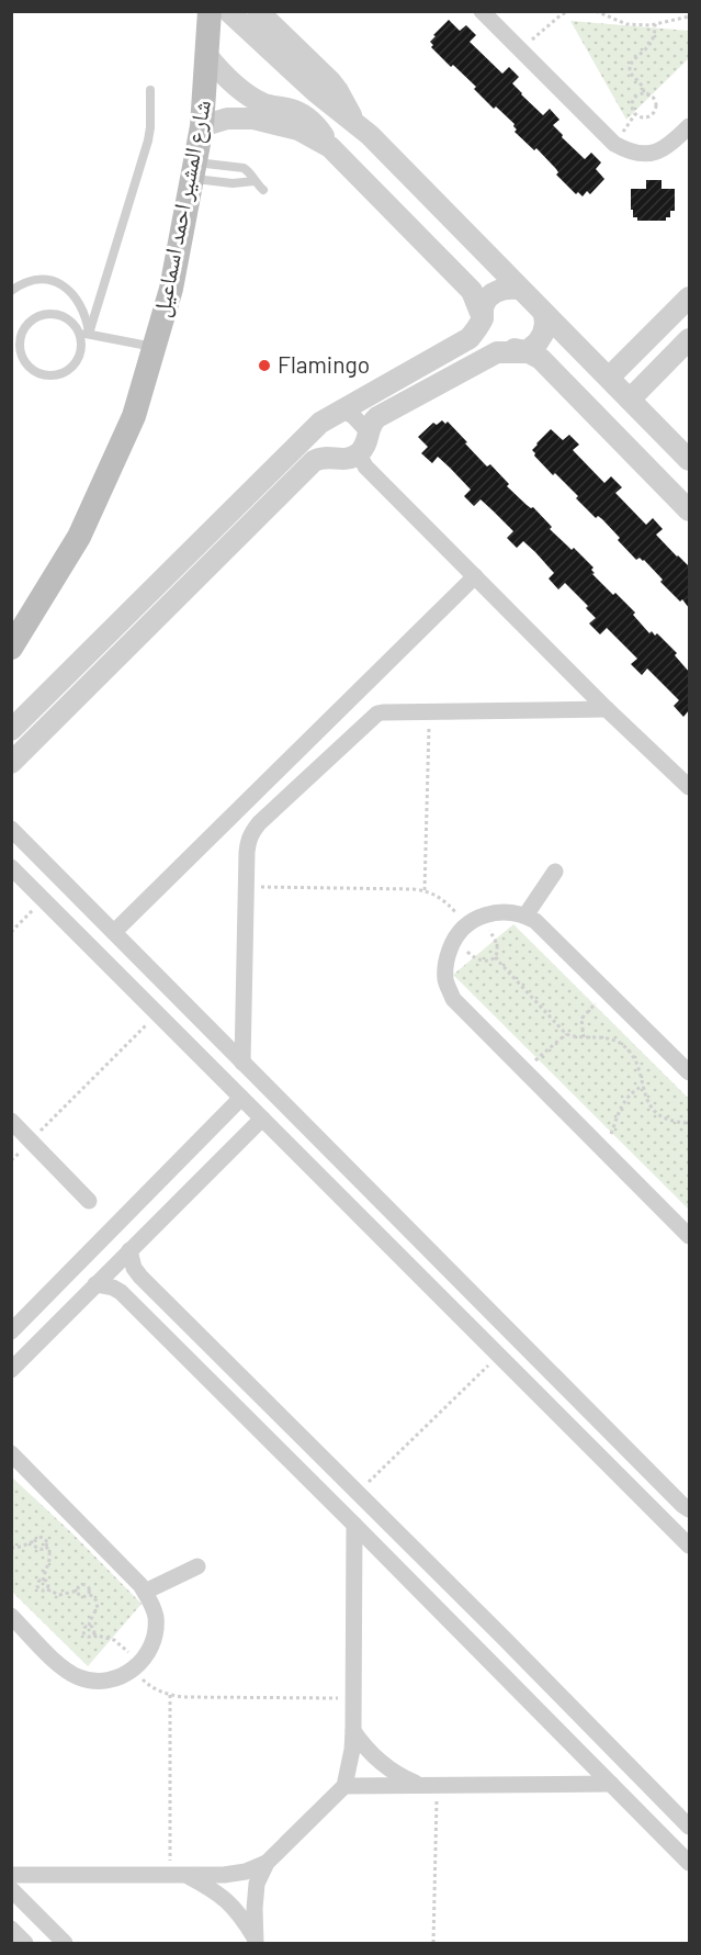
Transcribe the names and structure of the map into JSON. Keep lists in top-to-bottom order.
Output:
{
  "streets": {
    "main road": ["شارع المشير احمد اسماعيل"]
  },
  "places": ["Flamingo"]
}
